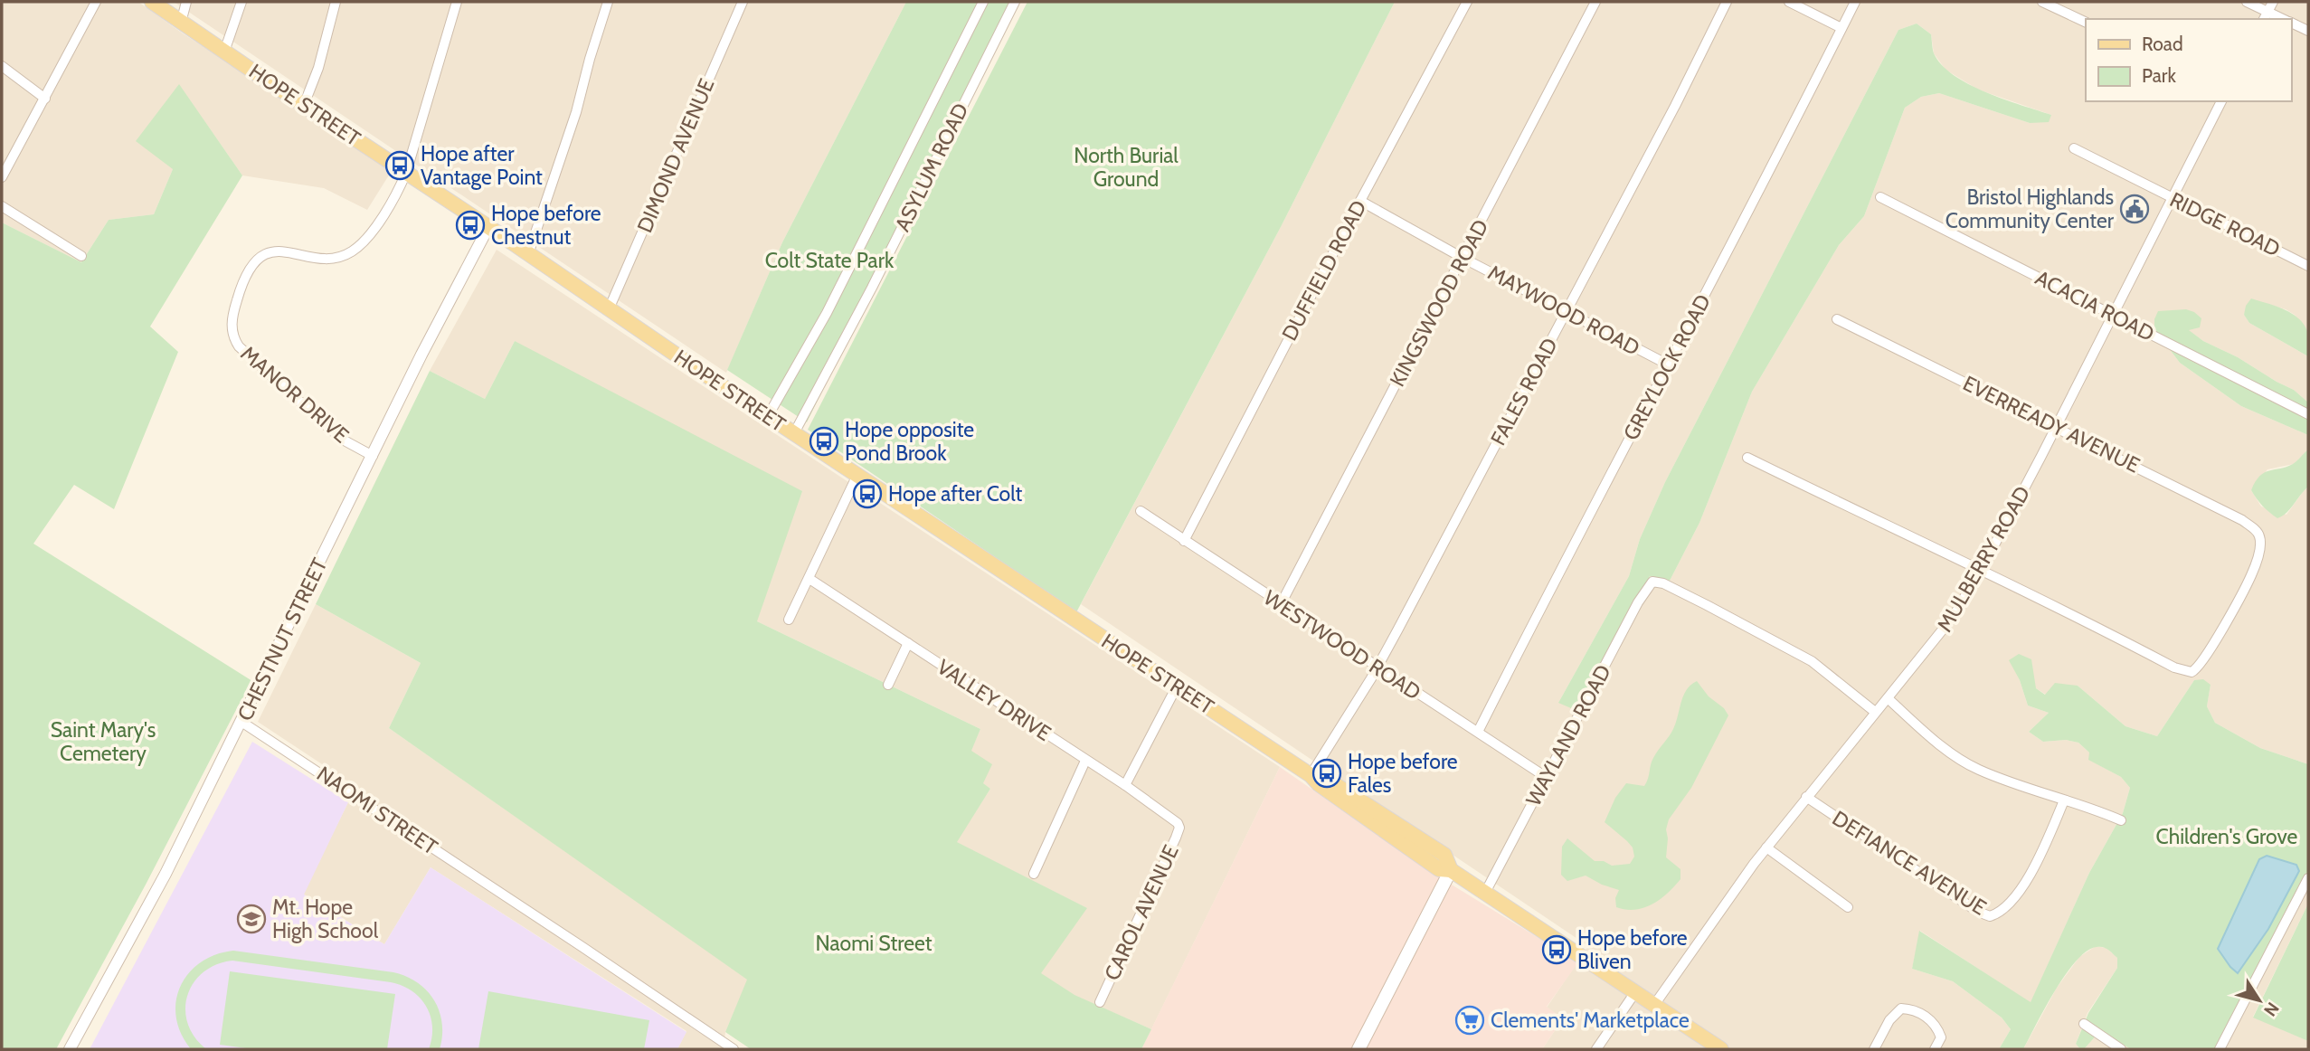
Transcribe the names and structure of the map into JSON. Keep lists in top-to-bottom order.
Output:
{
  "streets": {
    "main road": ["HOPE STREET"],
    "street": [
      "DIMOND AVENUE",
      "ASYLUM ROAD",
      "RIDGE ROAD",
      "DUFFIELD ROAD",
      "KINGSWOOD ROAD",
      "ACACIA ROAD",
      "MAYWOOD ROAD",
      "GREYLOCK ROAD",
      "FALES ROAD",
      "MANOR DRIVE",
      "EVERREADY AVENUE",
      "MULBERRY ROAD",
      "CHESTNUT STREET",
      "WESTWOOD ROAD",
      "VALLEY DRIVE",
      "WAYLAND ROAD",
      "NAOMI STREET",
      "DEFIANCE AVENUE",
      "CAROL AVENUE"
    ]
  },
  "crossings": [
    ["HOPE STREET", "DIMOND AVENUE"],
    ["HOPE STREET", "ASYLUM ROAD"],
    ["HOPE STREET", "FALES ROAD"],
    ["HOPE STREET", "MANOR DRIVE"],
    ["HOPE STREET", "MULBERRY ROAD"],
    ["HOPE STREET", "CHESTNUT STREET"],
    ["HOPE STREET", "WAYLAND ROAD"],
    ["RIDGE ROAD", "MULBERRY ROAD"],
    ["DUFFIELD ROAD", "MAYWOOD ROAD"],
    ["DUFFIELD ROAD", "WESTWOOD ROAD"],
    ["KINGSWOOD ROAD", "MAYWOOD ROAD"],
    ["KINGSWOOD ROAD", "WESTWOOD ROAD"],
    ["ACACIA ROAD", "MULBERRY ROAD"],
    ["MAYWOOD ROAD", "GREYLOCK ROAD"],
    ["MAYWOOD ROAD", "FALES ROAD"],
    ["GREYLOCK ROAD", "WESTWOOD ROAD"],
    ["FALES ROAD", "WESTWOOD ROAD"],
    ["MANOR DRIVE", "CHESTNUT STREET"],
    ["EVERREADY AVENUE", "MULBERRY ROAD"],
    ["MULBERRY ROAD", "WAYLAND ROAD"],
    ["MULBERRY ROAD", "DEFIANCE AVENUE"],
    ["CHESTNUT STREET", "NAOMI STREET"],
    ["WESTWOOD ROAD", "WAYLAND ROAD"],
    ["VALLEY DRIVE", "CAROL AVENUE"]
  ],
  "parks": [
    "North Burial Ground",
    "Colt State Park",
    "Saint Mary's Cemetery",
    "Children's Grove",
    "Naomi Street"
  ],
  "places": {
    "bus stop": [
      "Hope after Vantage Point",
      "Hope before Chestnut",
      "Hope opposite Pond Brook",
      "Hope after Colt",
      "Hope before Fales",
      "Hope before Bliven"
    ],
    "public building": ["Bristol Highlands Community Center"],
    "school or university": ["Mt. Hope High School"],
    "supermarket": ["Clements' Marketplace"]
  },
  "legend": ["Road", "Park"],
  "north": "bottom right"
}
